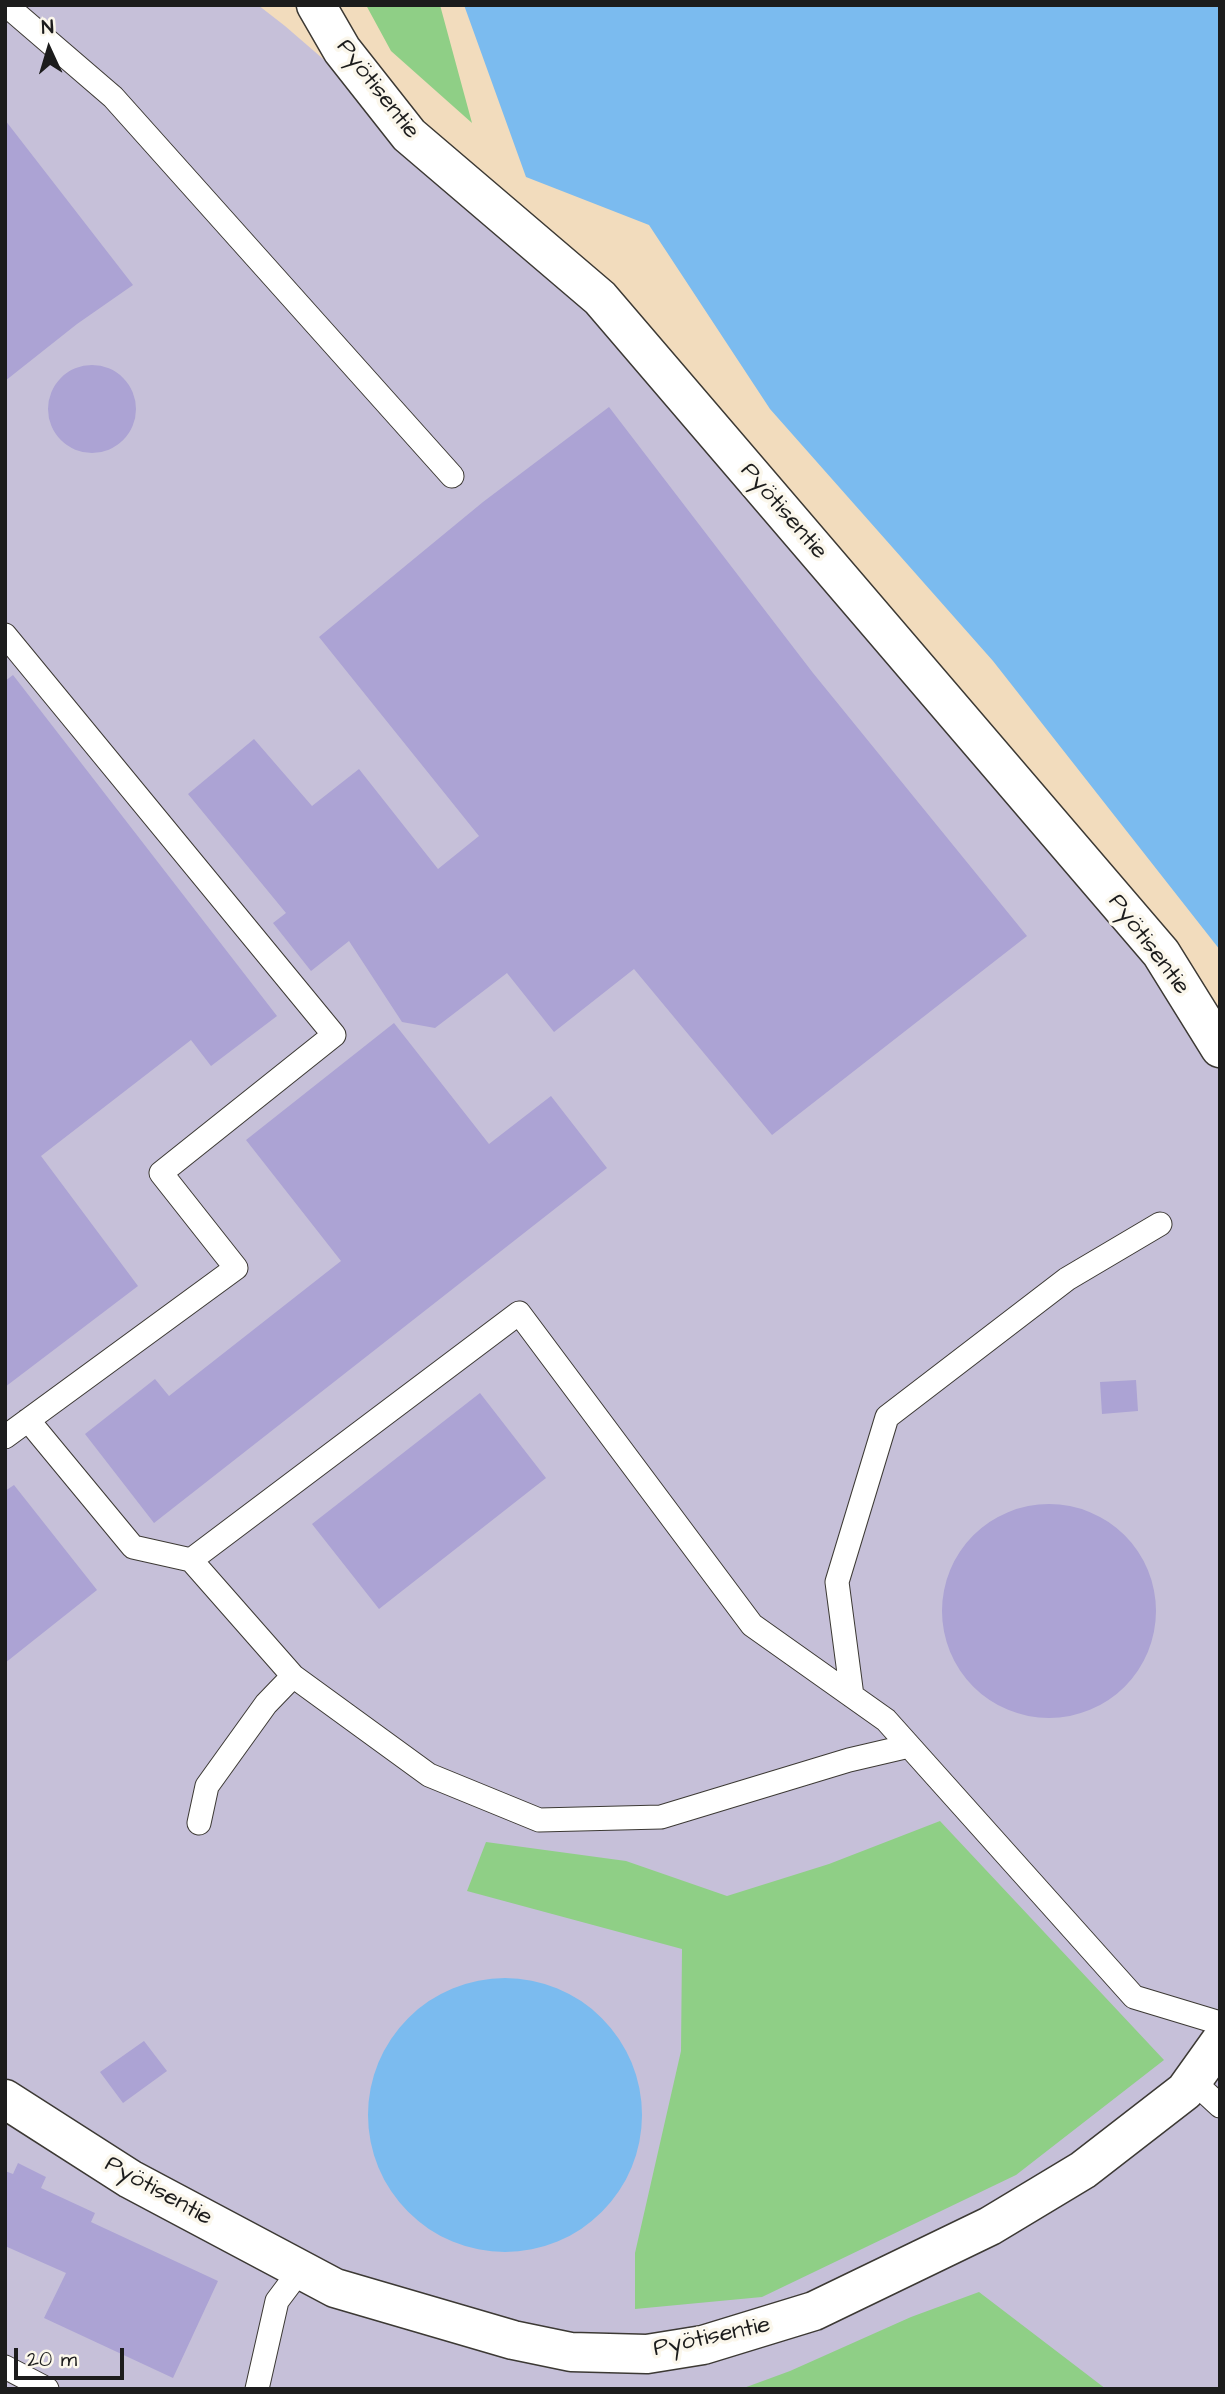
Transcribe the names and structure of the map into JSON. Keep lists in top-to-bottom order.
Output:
{
  "streets": {
    "street": ["Pyötisentie"]
  },
  "scale_bar": "20 m",
  "north": "top"
}
